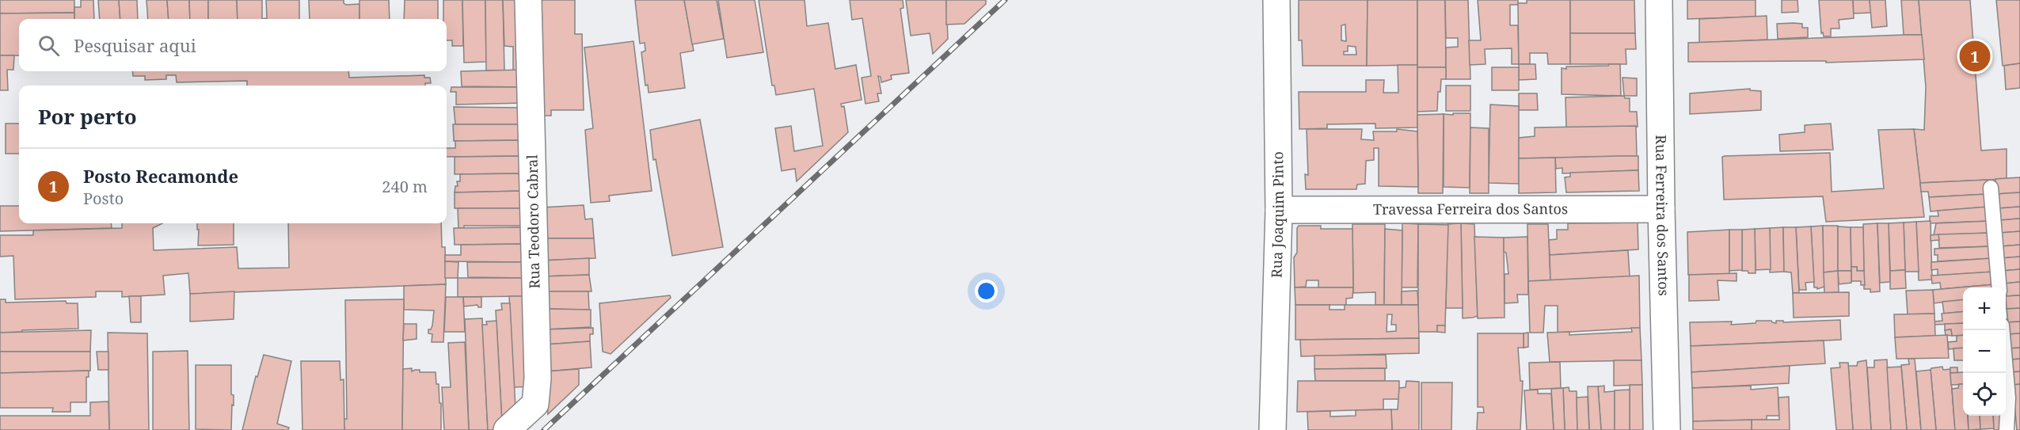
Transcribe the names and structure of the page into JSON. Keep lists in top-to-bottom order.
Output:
{
  "streets": {
    "street": [
      "Travessa Ferreira dos Santos",
      "Rua Joaquim Pinto",
      "Rua Ferreira dos Santos",
      "Rua Teodoro Cabral"
    ]
  },
  "crossings": [
    ["Travessa Ferreira dos Santos", "Rua Joaquim Pinto"],
    ["Travessa Ferreira dos Santos", "Rua Ferreira dos Santos"]
  ],
  "page": {
    "search": "Pesquisar aqui",
    "pins": "1",
    "heading": "Por perto",
    "list": [
      {
        "mark": "1",
        "name": "Posto Recamonde",
        "note": "Posto",
        "value": "240 m"
      }
    ],
    "map_buttons": ["+", "−"]
  }
}
